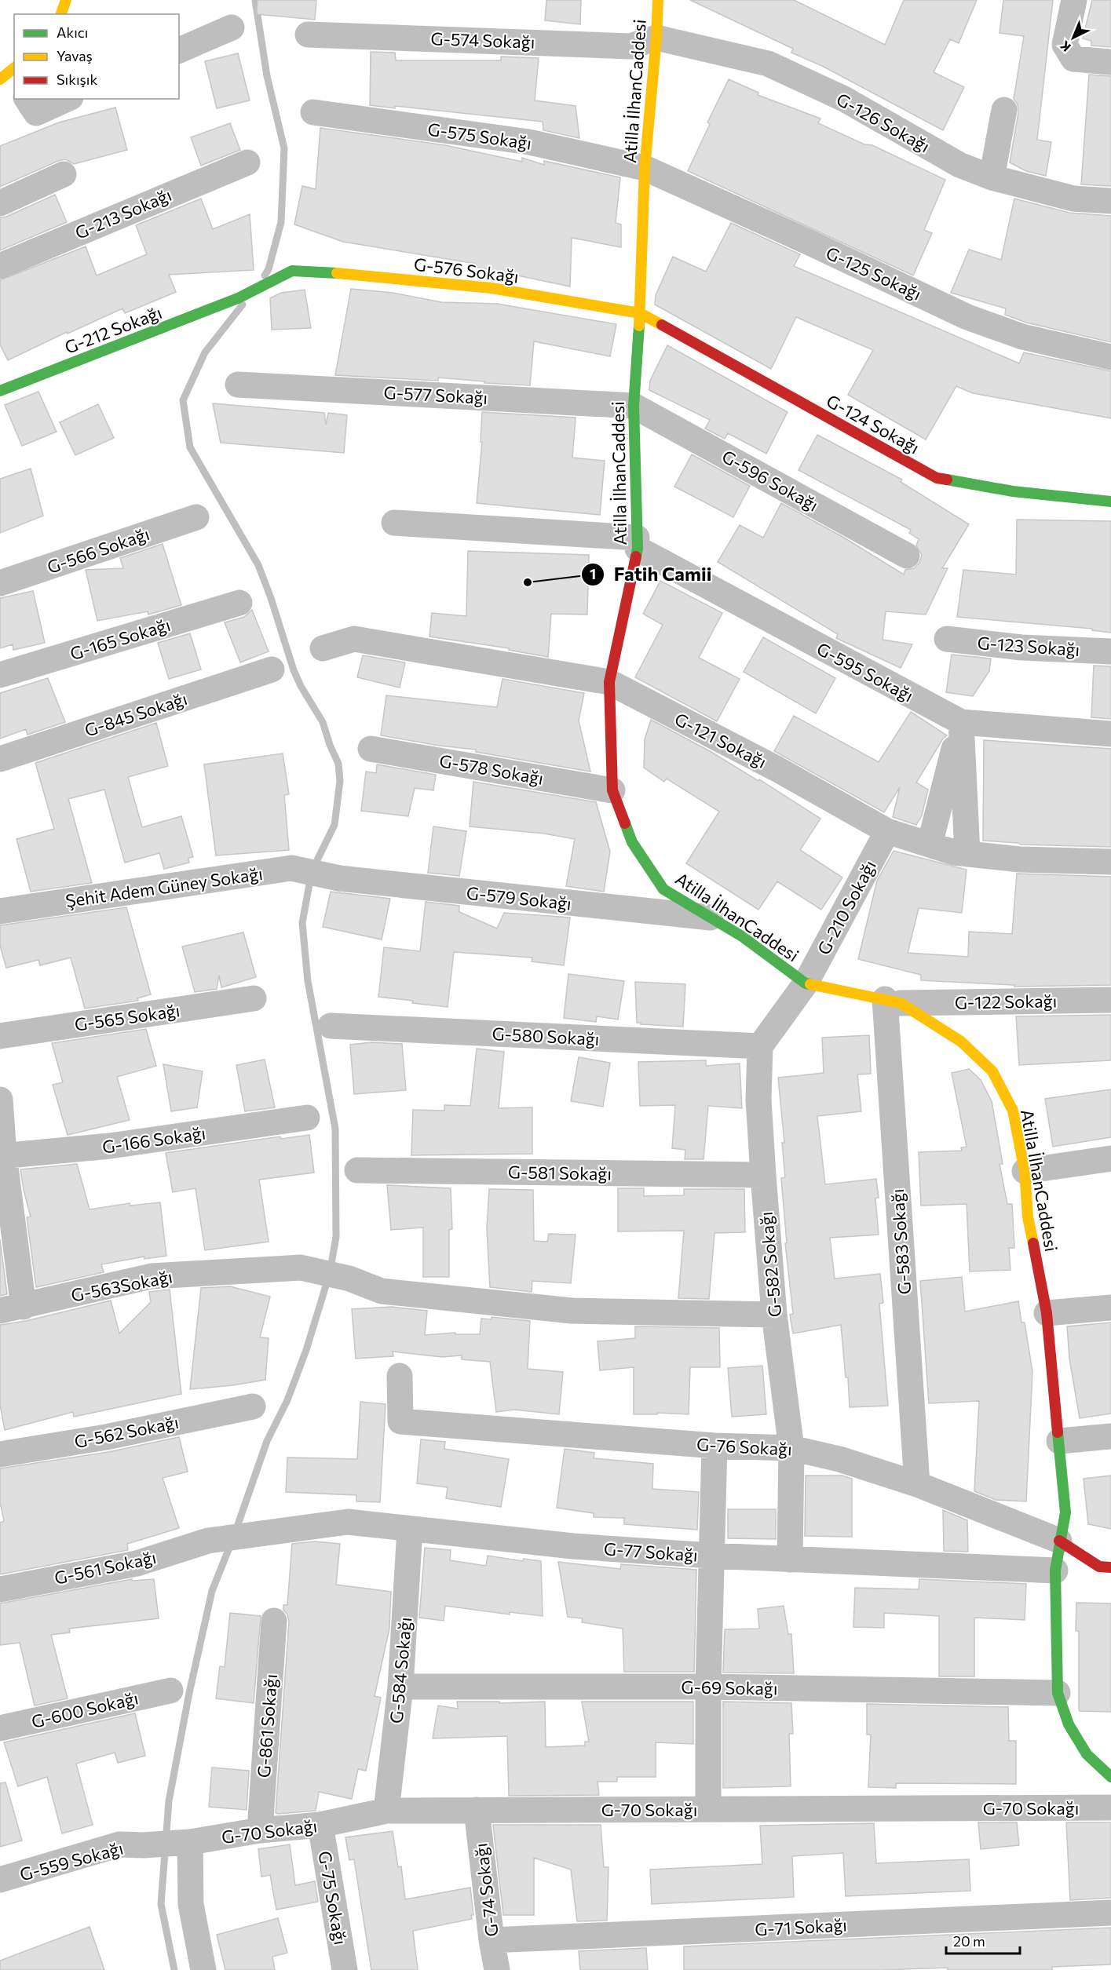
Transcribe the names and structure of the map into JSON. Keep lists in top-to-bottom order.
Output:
{
  "streets": {
    "main road": [
      "Atilla İlhanCaddesi",
      "G-576 Sokağı",
      "G-212 Sokağı",
      "G-124 Sokağı",
      "G-76 Sokağı"
    ],
    "street": [
      "G-574 Sokağı",
      "G-126 Sokağı",
      "G-575 Sokağı",
      "G-213 Sokağı",
      "G-125 Sokağı",
      "G-577 Sokağı",
      "G-596 Sokağı",
      "G-566 Sokağı",
      "G-165 Sokağı",
      "G-123 Sokağı",
      "G-595 Sokağı",
      "G-845 Sokağı",
      "G-121 Sokağı",
      "G-578 Sokağı",
      "Şehit Adem Güney Sokağı",
      "G-579 Sokağı",
      "G-210 Sokağı",
      "G-122 Sokağı",
      "G-565 Sokağı",
      "G-580 Sokağı",
      "G-166 Sokağı",
      "G-581 Sokağı",
      "G-583 Sokağı",
      "G-582 Sokağı",
      "G-563Sokağı",
      "G-562 Sokağı",
      "G-77 Sokağı",
      "G-561 Sokağı",
      "G-584 Sokağı",
      "G-69 Sokağı",
      "G-600 Sokağı",
      "G-861 Sokağı",
      "G-70 Sokağı",
      "G-559 Sokağı",
      "G-74 Sokağı",
      "G-75 Sokağı",
      "G-71 Sokağı"
    ]
  },
  "crossings": [
    ["G-574 Sokağı", "Atilla İlhanCaddesi"],
    ["G-574 Sokağı", "G-126 Sokağı"],
    ["Atilla İlhanCaddesi", "G-126 Sokağı"],
    ["Atilla İlhanCaddesi", "G-575 Sokağı"],
    ["Atilla İlhanCaddesi", "G-576 Sokağı"],
    ["Atilla İlhanCaddesi", "G-125 Sokağı"],
    ["Atilla İlhanCaddesi", "G-577 Sokağı"],
    ["Atilla İlhanCaddesi", "G-124 Sokağı"],
    ["Atilla İlhanCaddesi", "G-596 Sokağı"],
    ["Atilla İlhanCaddesi", "G-595 Sokağı"],
    ["Atilla İlhanCaddesi", "G-121 Sokağı"],
    ["Atilla İlhanCaddesi", "G-578 Sokağı"],
    ["Atilla İlhanCaddesi", "G-579 Sokağı"],
    ["Atilla İlhanCaddesi", "G-210 Sokağı"],
    ["Atilla İlhanCaddesi", "G-122 Sokağı"],
    ["Atilla İlhanCaddesi", "G-583 Sokağı"],
    ["Atilla İlhanCaddesi", "G-76 Sokağı"],
    ["Atilla İlhanCaddesi", "G-77 Sokağı"],
    ["Atilla İlhanCaddesi", "G-69 Sokağı"],
    ["G-575 Sokağı", "G-125 Sokağı"],
    ["G-576 Sokağı", "G-212 Sokağı"],
    ["G-576 Sokağı", "G-124 Sokağı"],
    ["G-577 Sokağı", "G-596 Sokağı"],
    ["G-121 Sokağı", "G-210 Sokağı"],
    ["Şehit Adem Güney Sokağı", "G-579 Sokağı"],
    ["G-122 Sokağı", "G-583 Sokağı"],
    ["G-580 Sokağı", "G-582 Sokağı"],
    ["G-581 Sokağı", "G-582 Sokağı"],
    ["G-583 Sokağı", "G-76 Sokağı"],
    ["G-582 Sokağı", "G-563Sokağı"],
    ["G-582 Sokağı", "G-76 Sokağı"],
    ["G-582 Sokağı", "G-77 Sokağı"],
    ["G-77 Sokağı", "G-561 Sokağı"],
    ["G-77 Sokağı", "G-584 Sokağı"],
    ["G-584 Sokağı", "G-69 Sokağı"],
    ["G-584 Sokağı", "G-70 Sokağı"],
    ["G-861 Sokağı", "G-70 Sokağı"],
    ["G-70 Sokağı", "G-559 Sokağı"],
    ["G-70 Sokağı", "G-74 Sokağı"],
    ["G-70 Sokağı", "G-75 Sokağı"],
    ["G-74 Sokağı", "G-71 Sokağı"]
  ],
  "places": ["Fatih Camii"],
  "legend": ["Akıcı", "Yavaş", "Sıkışık"],
  "scale_bar": "20 m",
  "north": "bottom left"
}
